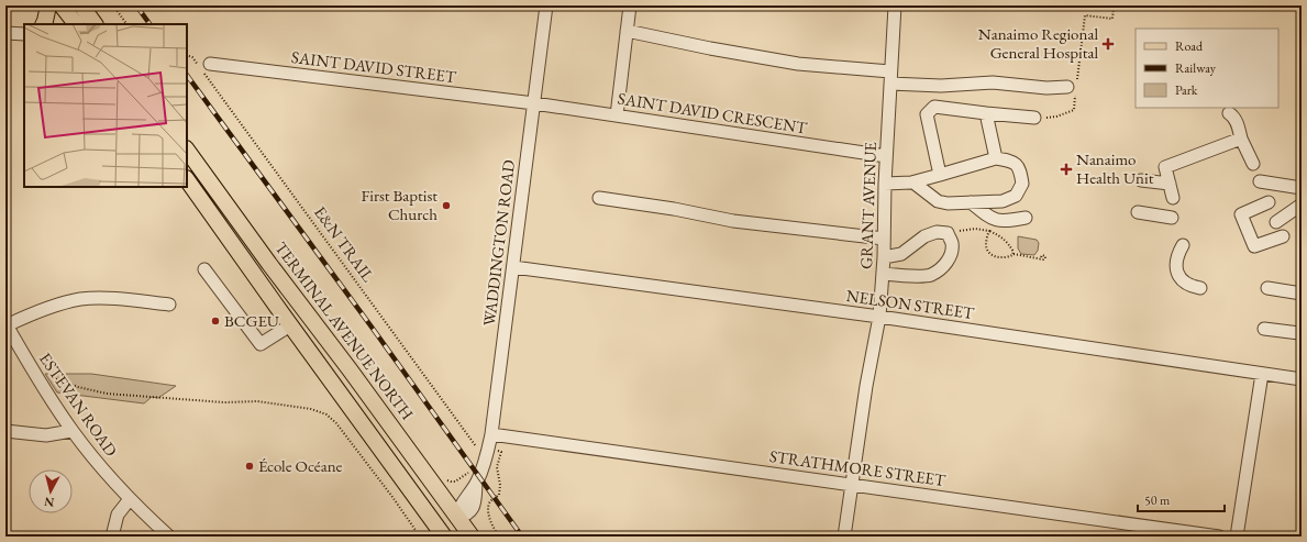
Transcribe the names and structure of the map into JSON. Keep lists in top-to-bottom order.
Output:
{
  "streets": {
    "main road": ["TERMINAL AVENUE NORTH"],
    "street": [
      "SAINT DAVID STREET",
      "SAINT DAVID CRESCENT",
      "GRANT AVENUE",
      "WADDINGTON ROAD",
      "NELSON STREET",
      "ESTEVAN ROAD",
      "STRATHMORE STREET"
    ],
    "path": ["E&N TRAIL"]
  },
  "crossings": [
    ["SAINT DAVID STREET", "SAINT DAVID CRESCENT"],
    ["SAINT DAVID STREET", "WADDINGTON ROAD"],
    ["SAINT DAVID CRESCENT", "GRANT AVENUE"],
    ["SAINT DAVID CRESCENT", "WADDINGTON ROAD"],
    ["GRANT AVENUE", "NELSON STREET"],
    ["GRANT AVENUE", "STRATHMORE STREET"],
    ["WADDINGTON ROAD", "NELSON STREET"],
    ["WADDINGTON ROAD", "TERMINAL AVENUE NORTH"],
    ["WADDINGTON ROAD", "STRATHMORE STREET"]
  ],
  "places": {
    "health": ["Nanaimo Regional General Hospital", "Nanaimo Health Unit"],
    "other": ["First Baptist Church", "BCGEU", "École Océane"]
  },
  "legend": ["Road", "Railway", "Park"],
  "scale_bar": "50 m",
  "north": "bottom"
}
